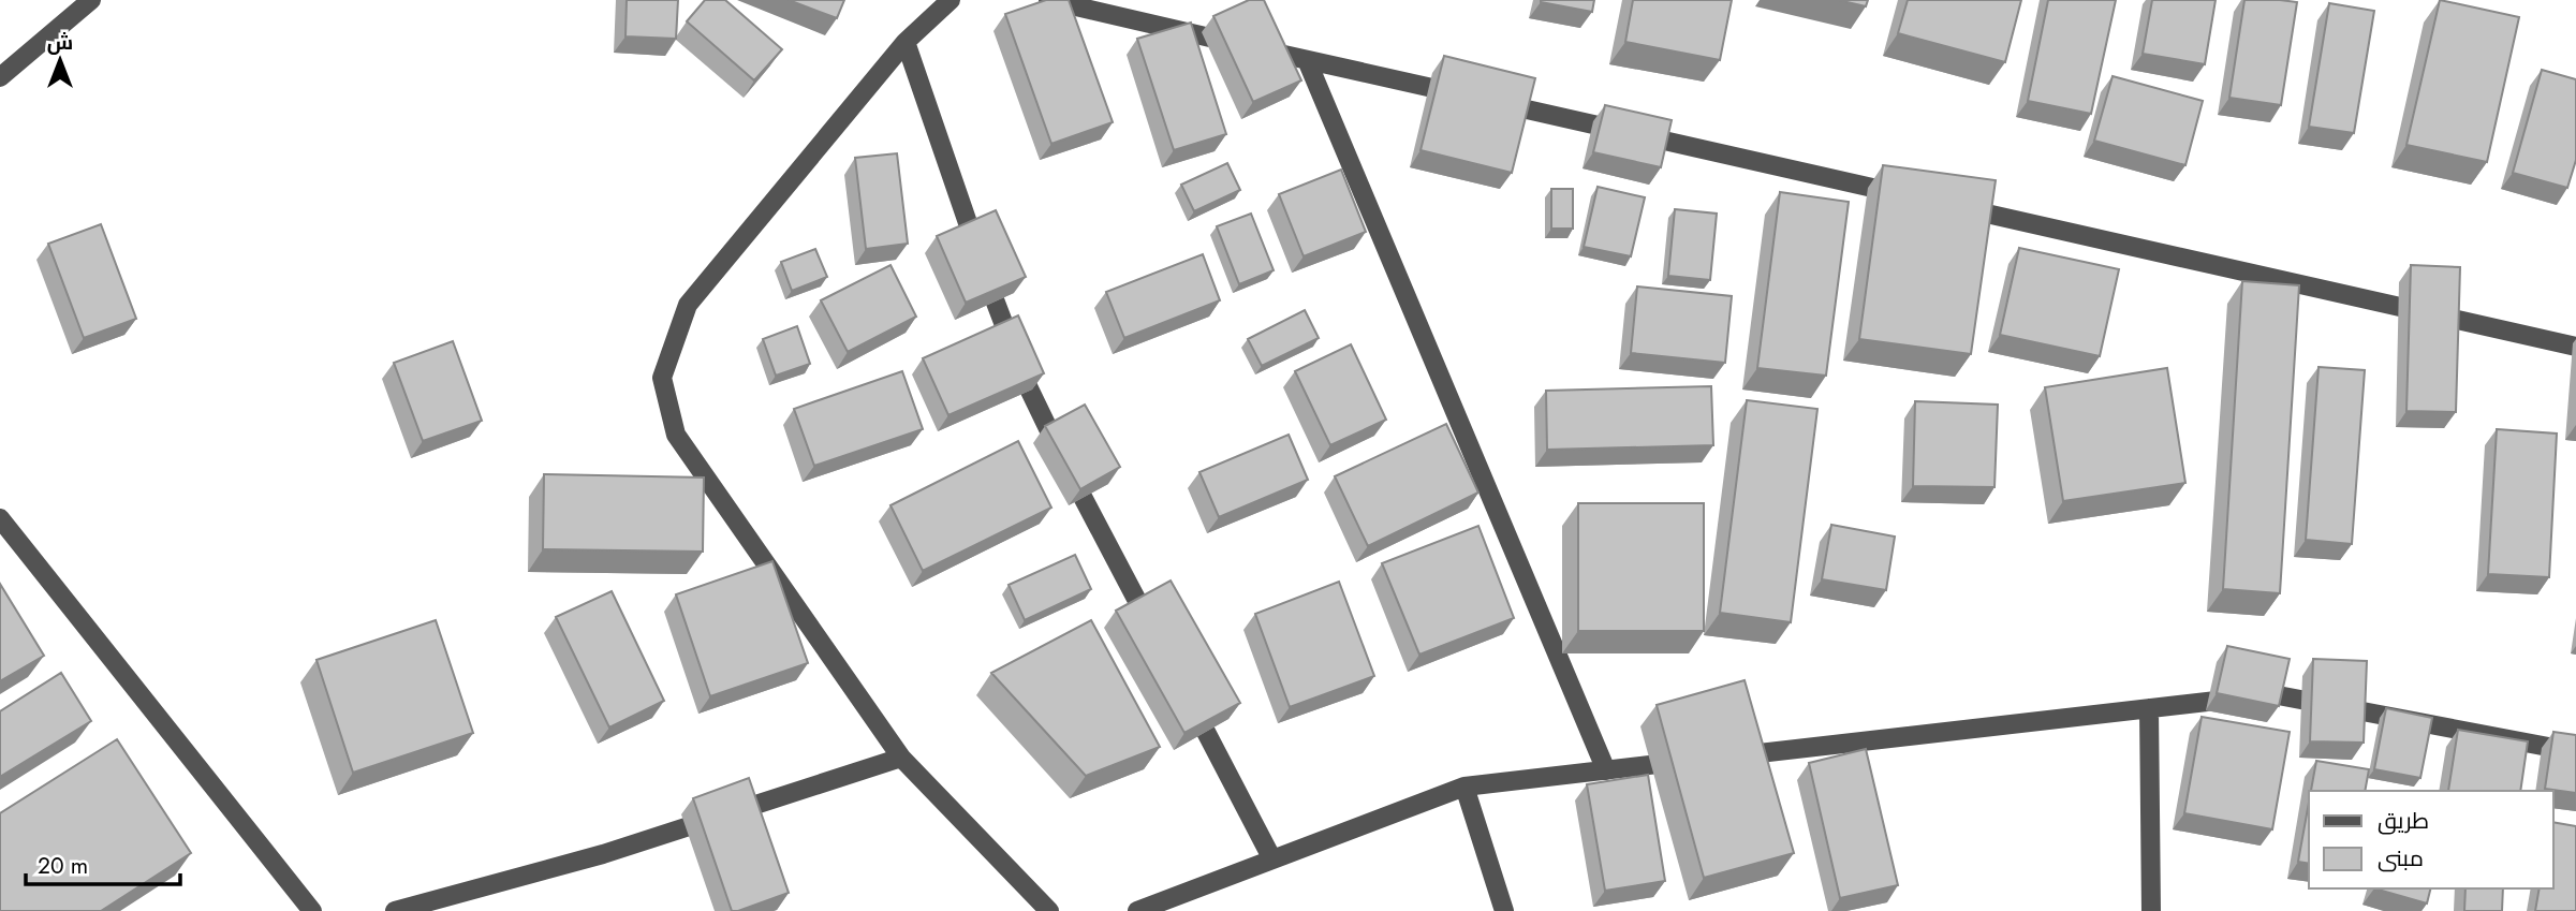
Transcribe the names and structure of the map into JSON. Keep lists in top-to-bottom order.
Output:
{
  "legend": ["طريق", "مبنى"],
  "scale_bar": "20 m",
  "north": "top"
}
